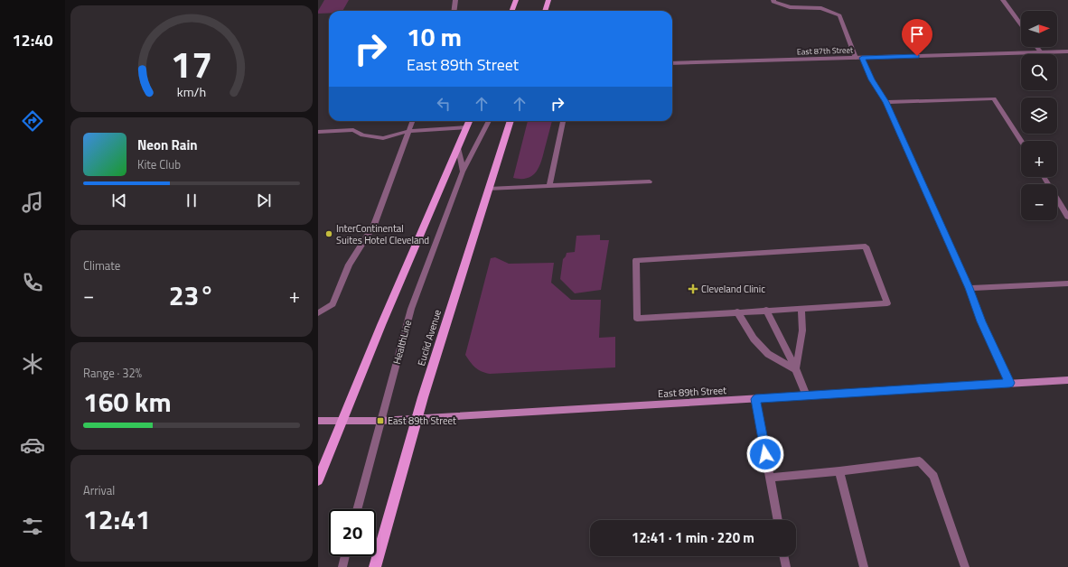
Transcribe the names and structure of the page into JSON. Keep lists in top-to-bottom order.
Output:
{
  "streets": {
    "main road": ["Euclid Avenue"],
    "street": ["East 87th Street", "HealthLine", "East 89th Street"]
  },
  "crossings": [
    ["Euclid Avenue", "East 89th Street"],
    ["HealthLine", "East 89th Street"]
  ],
  "places": {
    "other": ["InterContinental Suites Hotel Cleveland"],
    "health": ["Cleveland Clinic"],
    "transit": ["East 89th Street"]
  },
  "north": "right",
  "page": {
    "tabs": "12:40",
    "map_buttons": ["+", "−"],
    "turn": ["10 m", "East 89th Street"],
    "song": ["Neon Rain", "Kite Club"],
    "tile": [
      "Climate",
      ["Range · 32%", "160 km"],
      ["Arrival", "12:41"]
    ],
    "heat": ["−", "23°", "+"],
    "limit": "20",
    "trip": "12:41 · 1 min · 220 m",
    "gauge": ["17", "km/h"]
  }
}
